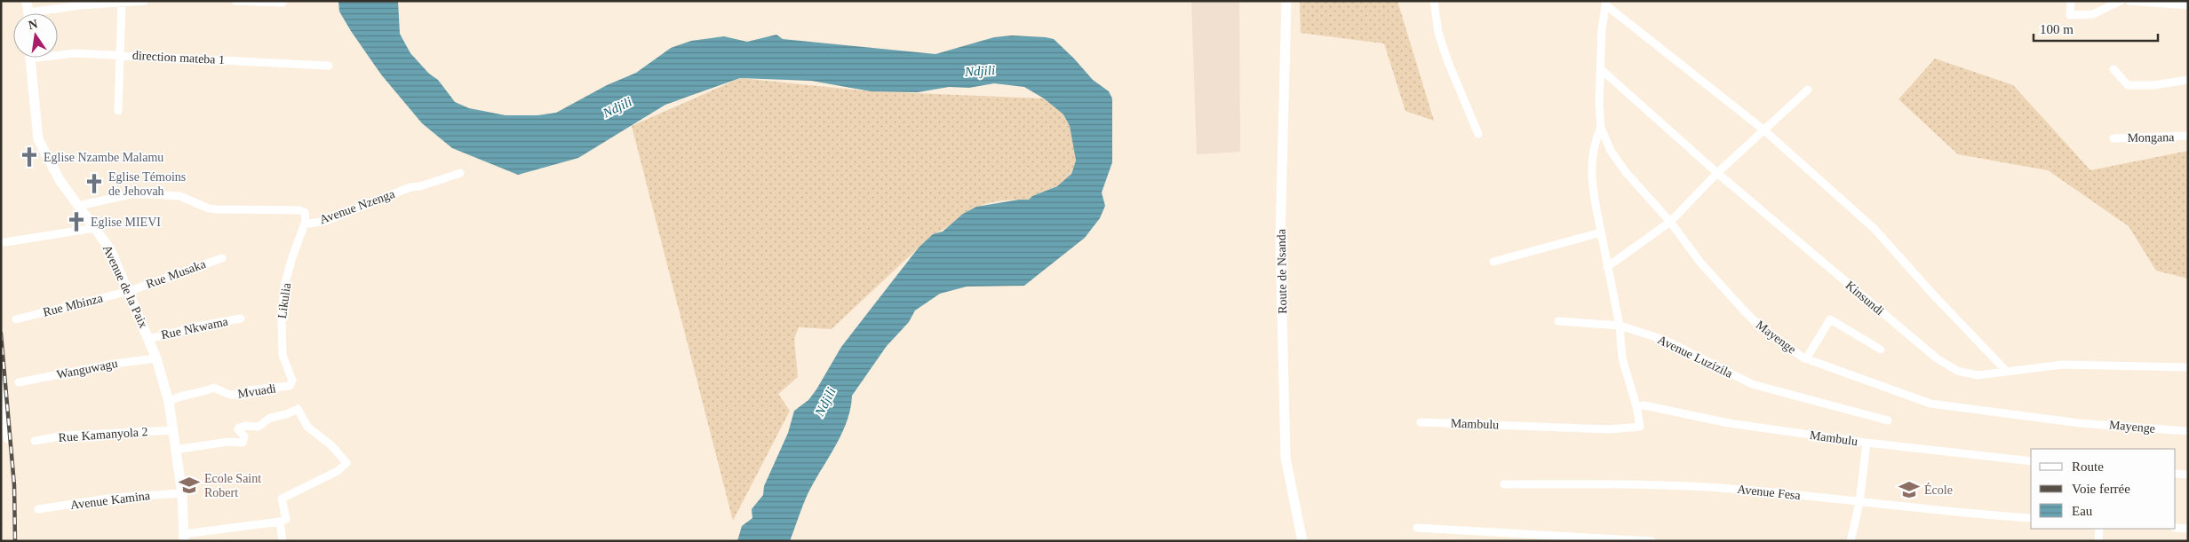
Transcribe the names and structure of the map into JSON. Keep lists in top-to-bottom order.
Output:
{
  "streets": {
    "street": [
      "direction mateba 1",
      "Mongana",
      "Avenue Nzenga",
      "Route de Nsanda",
      "Rue Musaka",
      "Avenue de la Paix",
      "Kinsundi",
      "Likulia",
      "Rue Mbinza",
      "Rue Nkwama",
      "Mayenge",
      "Avenue Luzizila",
      "Wanguwagu",
      "Mvuadi",
      "Mambulu",
      "Rue Kamanyola 2",
      "Avenue Fesa",
      "Avenue Kamina"
    ]
  },
  "crossings": [
    ["Avenue Nzenga", "Avenue de la Paix"],
    ["Avenue Nzenga", "Likulia"],
    ["Rue Musaka", "Avenue de la Paix"],
    ["Rue Musaka", "Rue Mbinza"],
    ["Avenue de la Paix", "Rue Mbinza"],
    ["Avenue de la Paix", "Rue Nkwama"],
    ["Avenue de la Paix", "Wanguwagu"],
    ["Avenue de la Paix", "Mvuadi"],
    ["Avenue de la Paix", "Rue Kamanyola 2"],
    ["Avenue de la Paix", "Avenue Kamina"],
    ["Kinsundi", "Mayenge"],
    ["Likulia", "Mvuadi"],
    ["Avenue Luzizila", "Mambulu"]
  ],
  "water": ["Ndjili"],
  "places": {
    "church": ["Eglise Nzambe Malamu", "Eglise Témoins de Jehovah", "Eglise MIEVI"],
    "school or university": ["Ecole Saint Robert", "École"]
  },
  "legend": ["Route", "Voie ferrée", "Eau"],
  "scale_bar": "100 m",
  "north": "top"
}
